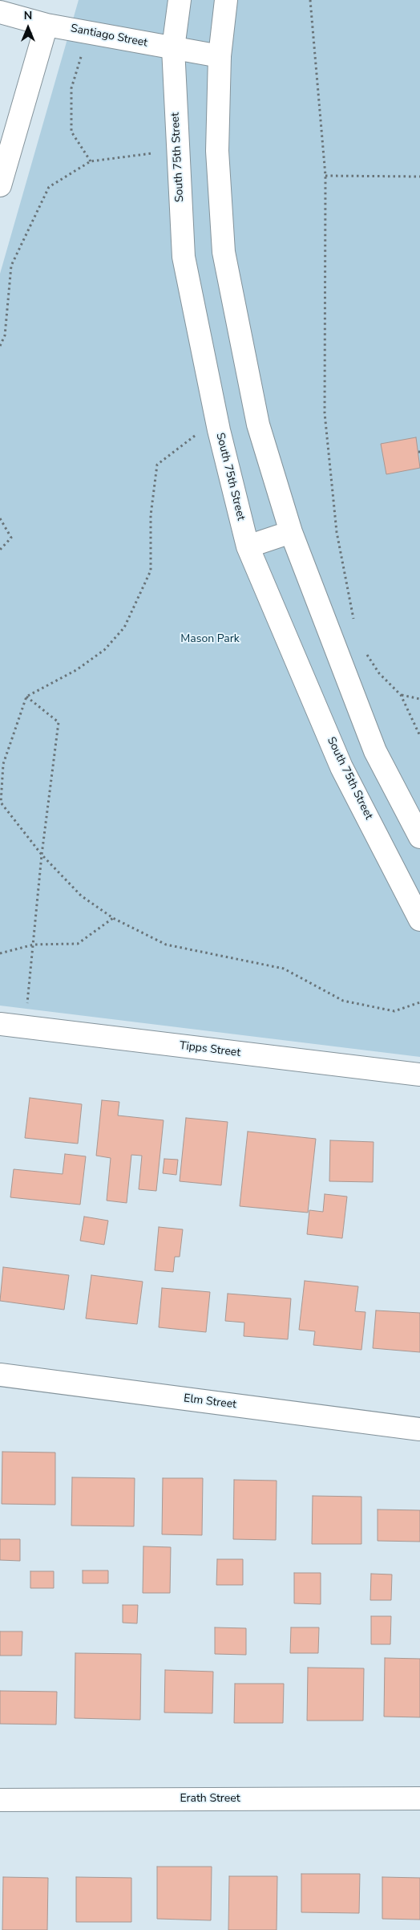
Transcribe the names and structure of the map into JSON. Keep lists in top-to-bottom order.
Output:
{
  "streets": {
    "main road": [
      "Santiago Street",
      "South 75th Street",
      "Tipps Street",
      "Elm Street",
      "Erath Street"
    ]
  },
  "crossings": [
    ["Santiago Street", "South 75th Street"]
  ],
  "parks": ["Mason Park"],
  "north": "top"
}
